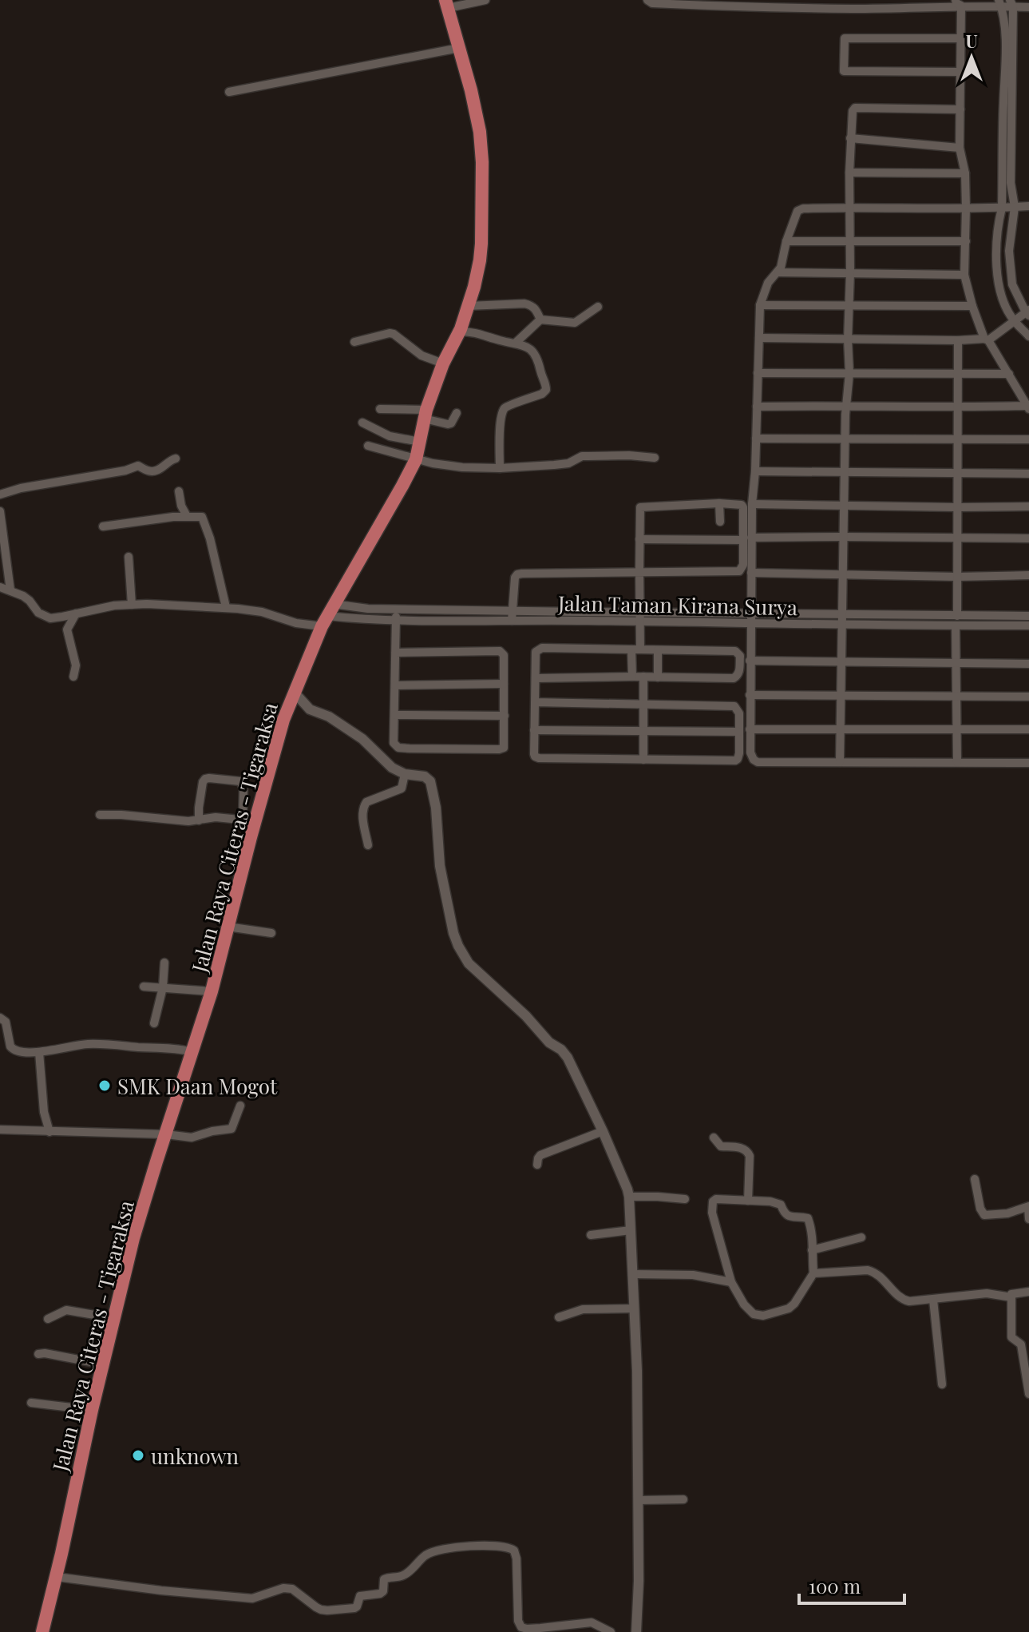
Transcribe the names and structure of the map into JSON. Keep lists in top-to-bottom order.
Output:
{
  "streets": {
    "main road": ["Jalan Raya Citeras - Tigaraksa"],
    "street": ["Jalan Taman Kirana Surya"]
  },
  "crossings": [
    ["Jalan Taman Kirana Surya", "Jalan Raya Citeras - Tigaraksa"]
  ],
  "places": ["SMK Daan Mogot", "unknown"],
  "scale_bar": "100 m",
  "north": "top"
}
